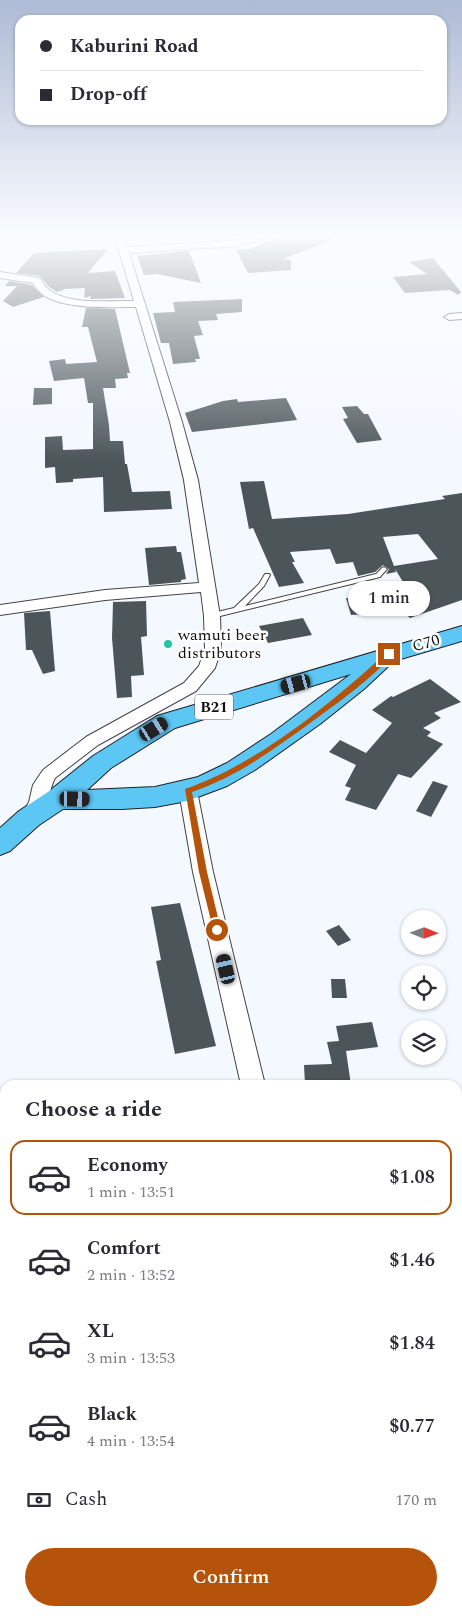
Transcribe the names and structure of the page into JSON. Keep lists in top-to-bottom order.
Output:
{
  "streets": {
    "highway": ["C70", "B21"]
  },
  "crossings": [
    ["C70", "B21"]
  ],
  "places": ["wamuti beer distributors"],
  "north": "right",
  "page": {
    "banner": ["Kaburini Road", "Drop-off"],
    "bubble": "1 min",
    "heading": "Choose a ride",
    "list": [
      {
        "name": "Economy",
        "note": "1 min · 13:51",
        "value": "$1.08"
      },
      {
        "name": "Comfort",
        "note": "2 min · 13:52",
        "value": "$1.46"
      },
      {
        "name": "XL",
        "note": "3 min · 13:53",
        "value": "$1.84"
      },
      {
        "name": "Black",
        "note": "4 min · 13:54",
        "value": "$0.77"
      }
    ],
    "pay": ["Cash", "170 m"],
    "buttons": "Confirm"
  }
}
